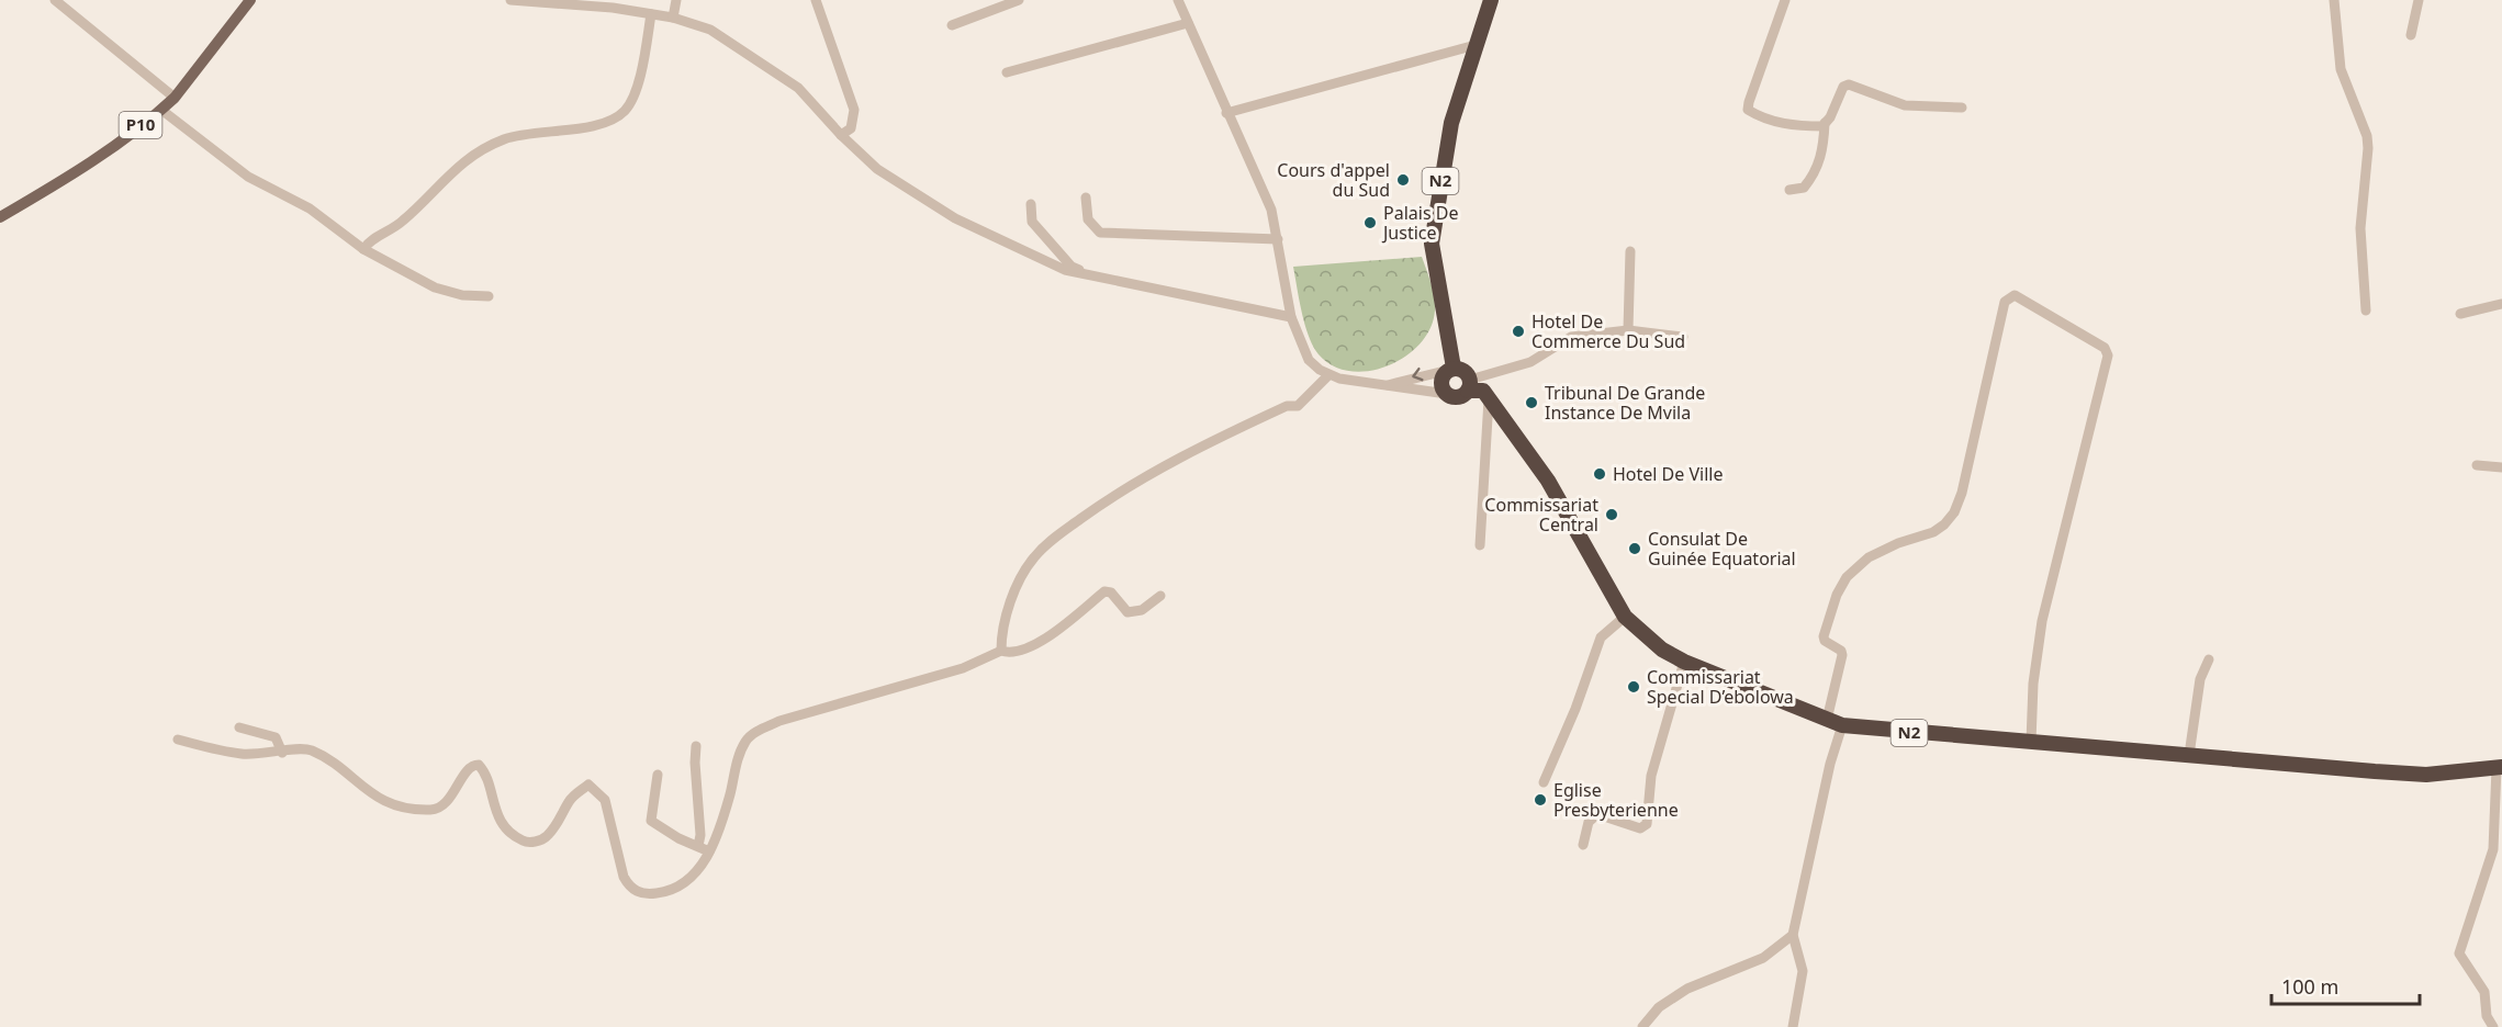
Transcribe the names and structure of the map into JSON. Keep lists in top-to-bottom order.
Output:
{
  "streets": {
    "highway": ["N2"],
    "main road": ["P10"]
  },
  "places": [
    "Cours d'appel du Sud",
    "Palais De Justice",
    "Hotel De Commerce Du Sud",
    "Tribunal De Grande Instance De Mvila",
    "Hotel De Ville",
    "Commissariat Central",
    "Consulat De Guinée Equatorial",
    "Commissariat Special D’ebolowa",
    "Eglise Presbyterienne"
  ],
  "scale_bar": "100 m"
}
